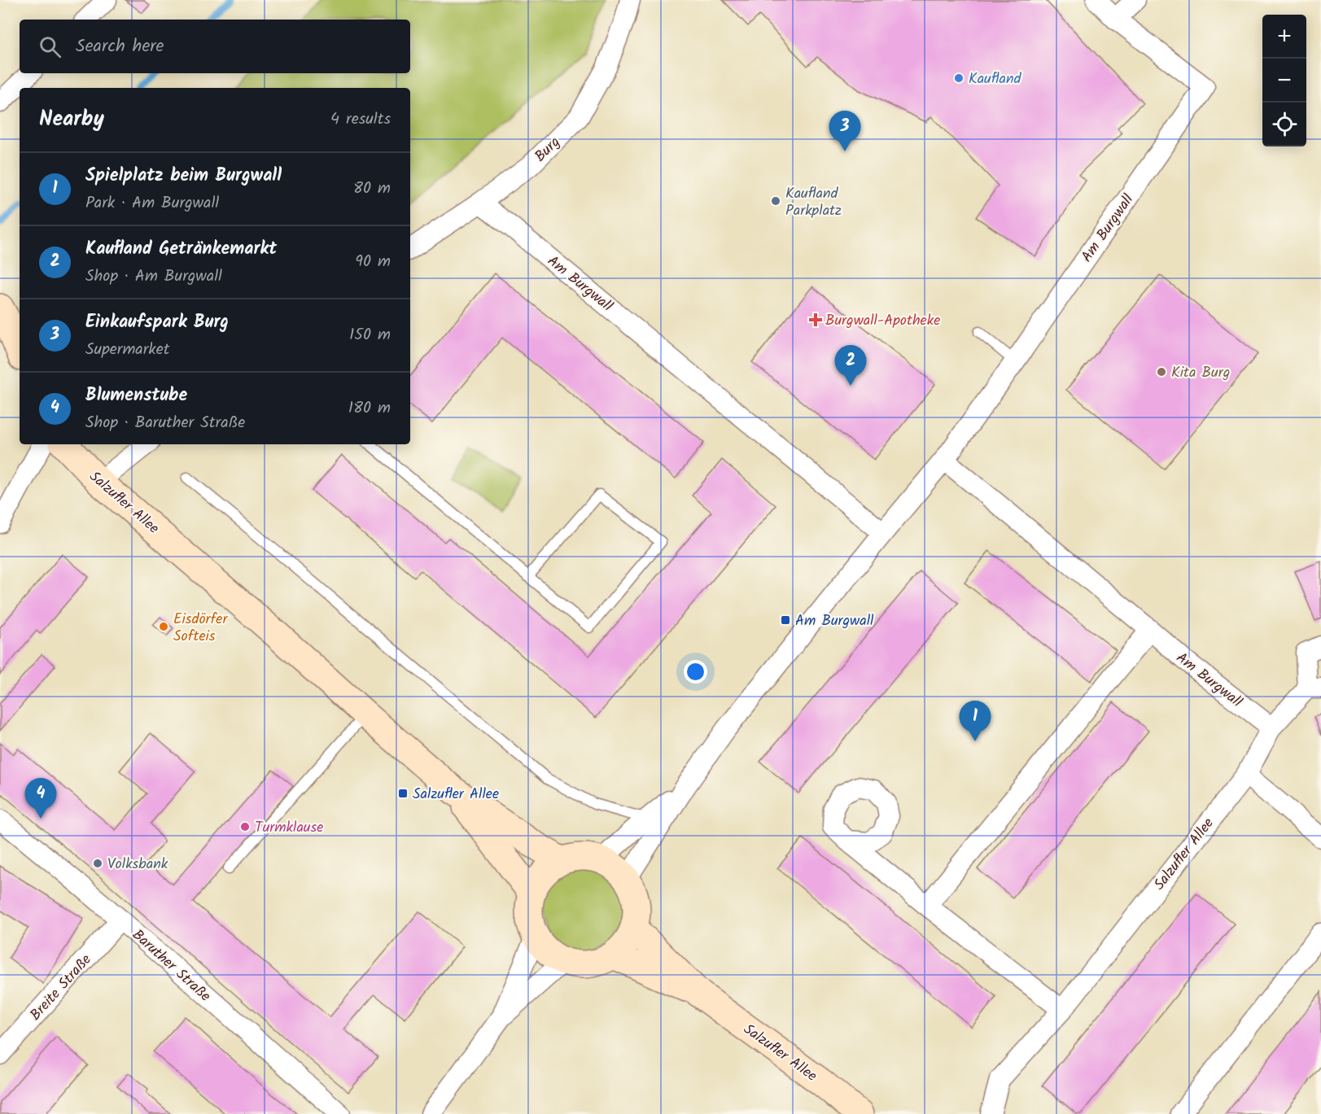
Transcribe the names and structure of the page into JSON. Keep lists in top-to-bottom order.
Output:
{
  "streets": {
    "main road": ["Salzufler Allee"],
    "street": [
      "Burg",
      "Am Burgwall",
      "Baruther Straße",
      "Breite Straße"
    ]
  },
  "crossings": [
    ["Burg", "Am Burgwall"],
    ["Am Burgwall", "Salzufler Allee"],
    ["Baruther Straße", "Breite Straße"]
  ],
  "places": {
    "other": [
      "Kaufland",
      "Kaufland Parkplatz",
      "Kita Burg",
      "Eisdörfer Softeis",
      "Turmklause",
      "Volksbank"
    ],
    "health": ["Burgwall-Apotheke"],
    "transit": ["Am Burgwall", "Salzufler Allee"]
  },
  "page": {
    "map_buttons": ["+", "−"],
    "search": "Search here",
    "heading": ["Nearby", "4 results"],
    "pins": [
      "3",
      "2",
      "1",
      "4"
    ],
    "list": [
      {
        "mark": "1",
        "name": "Spielplatz beim Burgwall",
        "note": "Park · Am Burgwall",
        "value": "80 m"
      },
      {
        "mark": "2",
        "name": "Kaufland Getränkemarkt",
        "note": "Shop · Am Burgwall",
        "value": "90 m"
      },
      {
        "mark": "3",
        "name": "Einkaufspark Burg",
        "note": "Supermarket",
        "value": "150 m"
      },
      {
        "mark": "4",
        "name": "Blumenstube",
        "note": "Shop · Baruther Straße",
        "value": "180 m"
      }
    ]
  }
}
